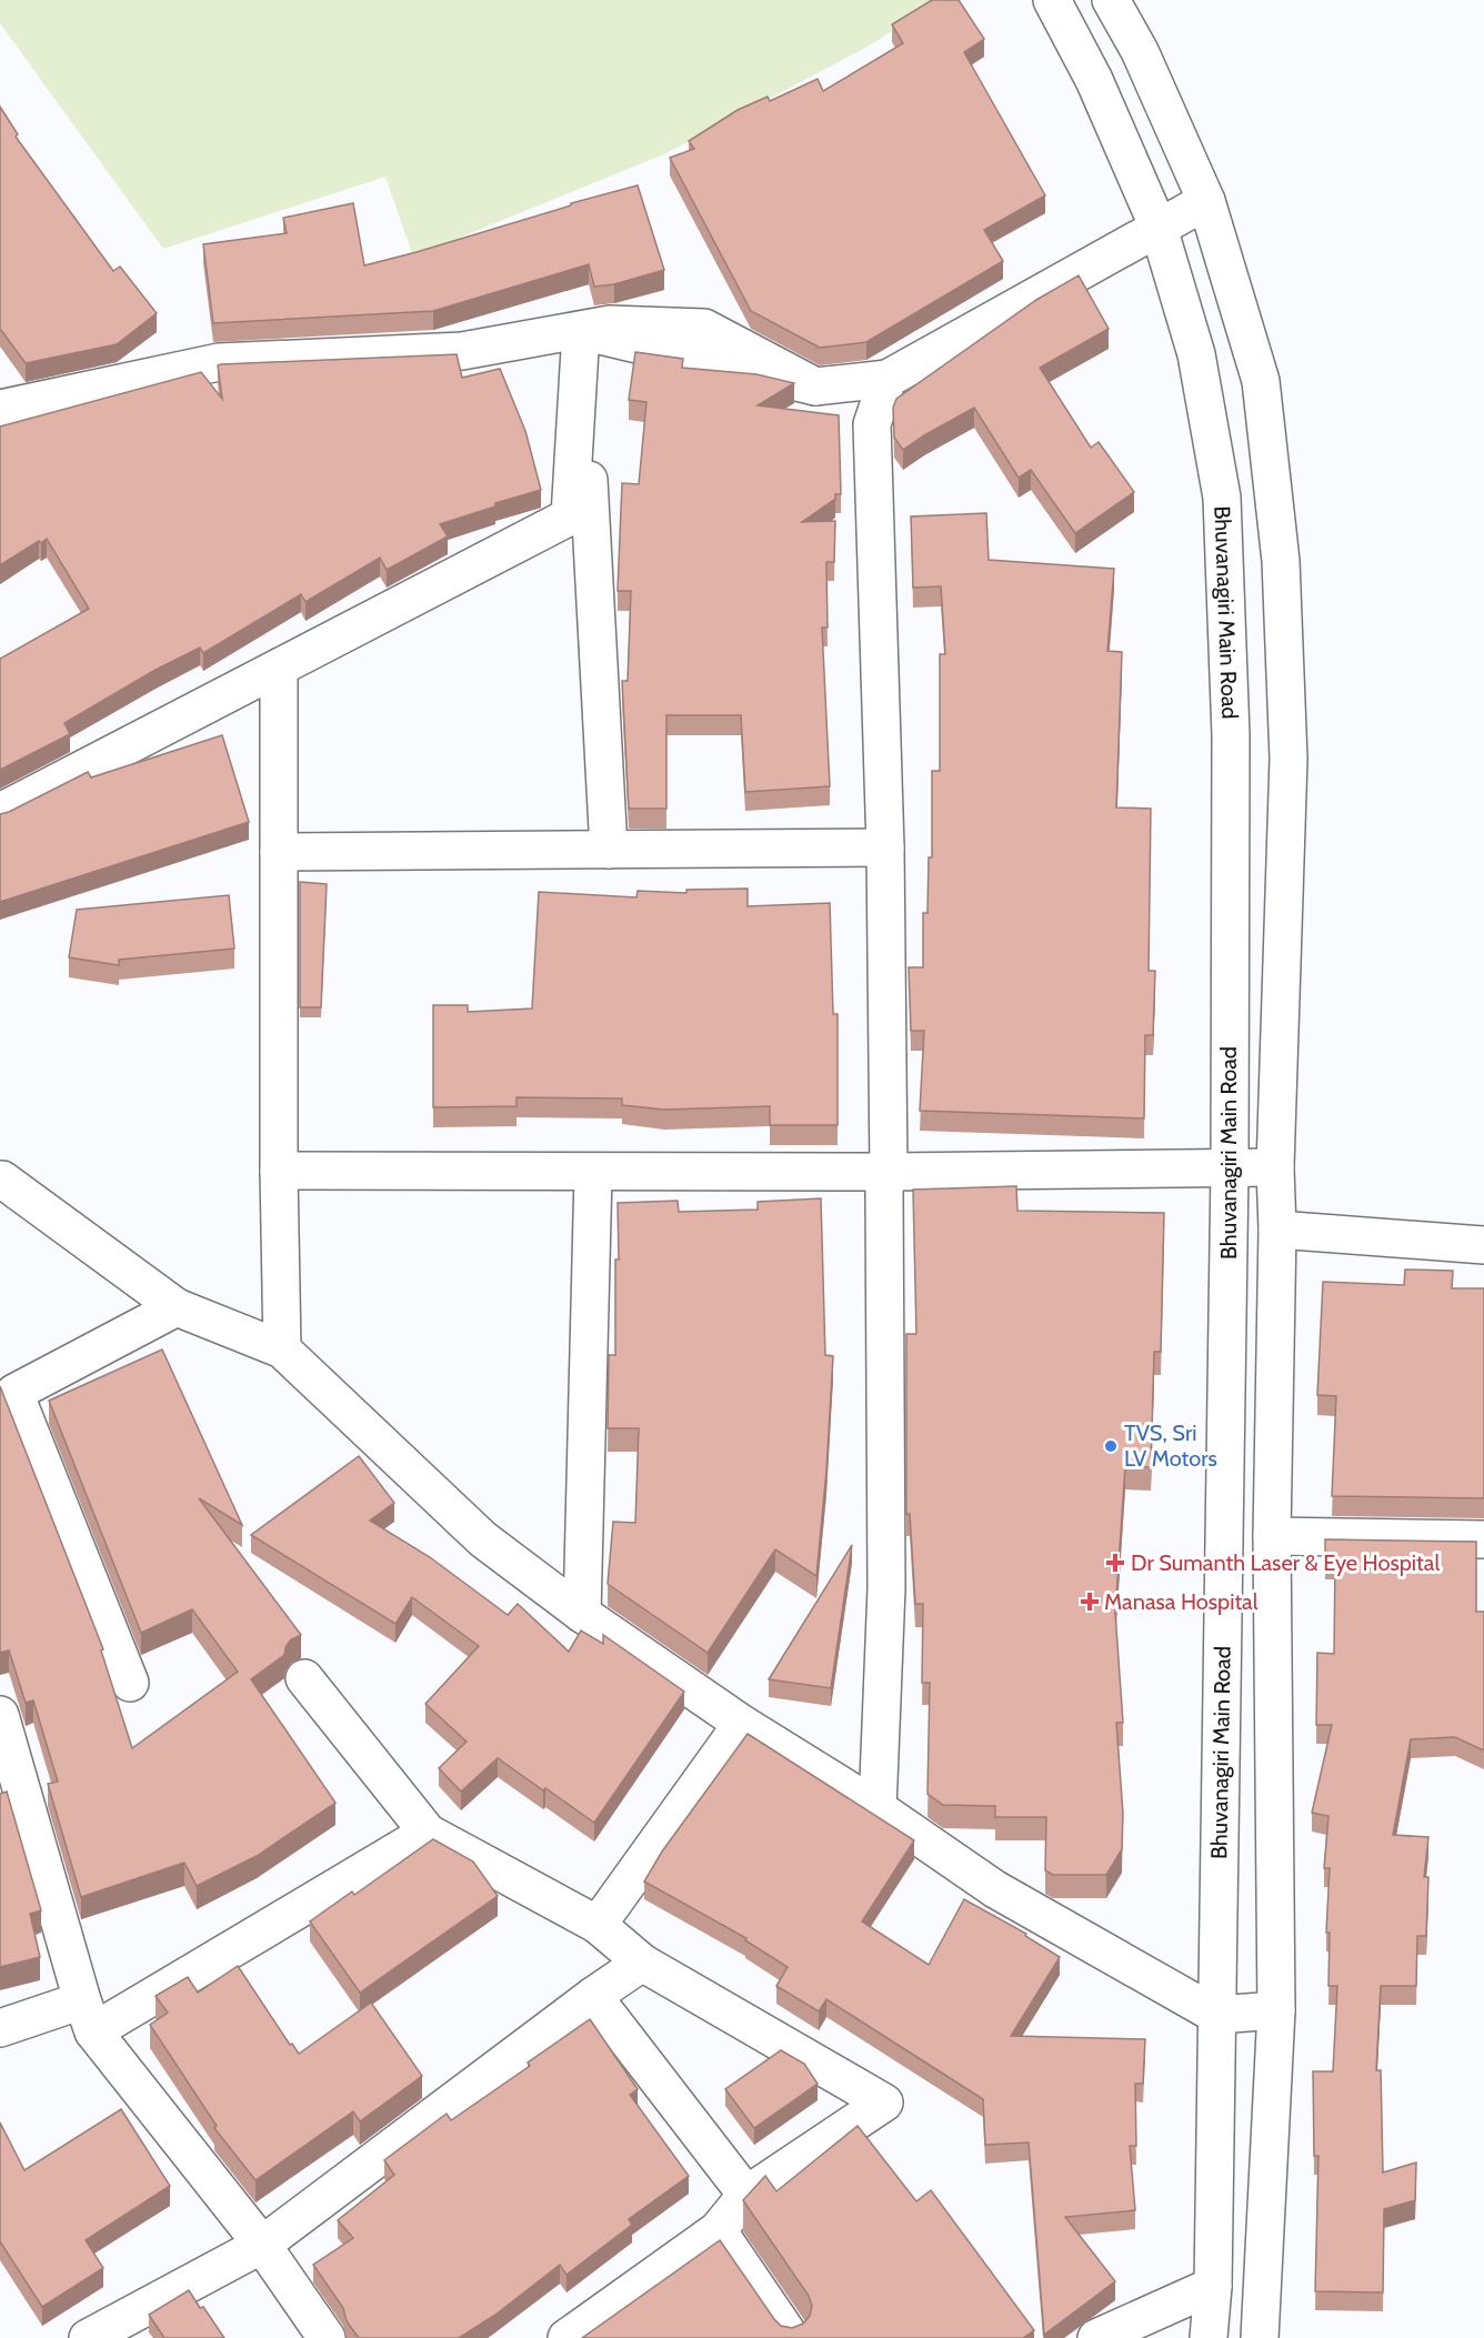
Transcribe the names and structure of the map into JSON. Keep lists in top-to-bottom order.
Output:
{
  "streets": {
    "street": ["Bhuvanagiri Main Road"]
  },
  "places": {
    "other": ["TVS, Sri LV Motors"],
    "health": ["Dr Sumanth Laser & Eye Hospital", "Manasa Hospital"]
  }
}
